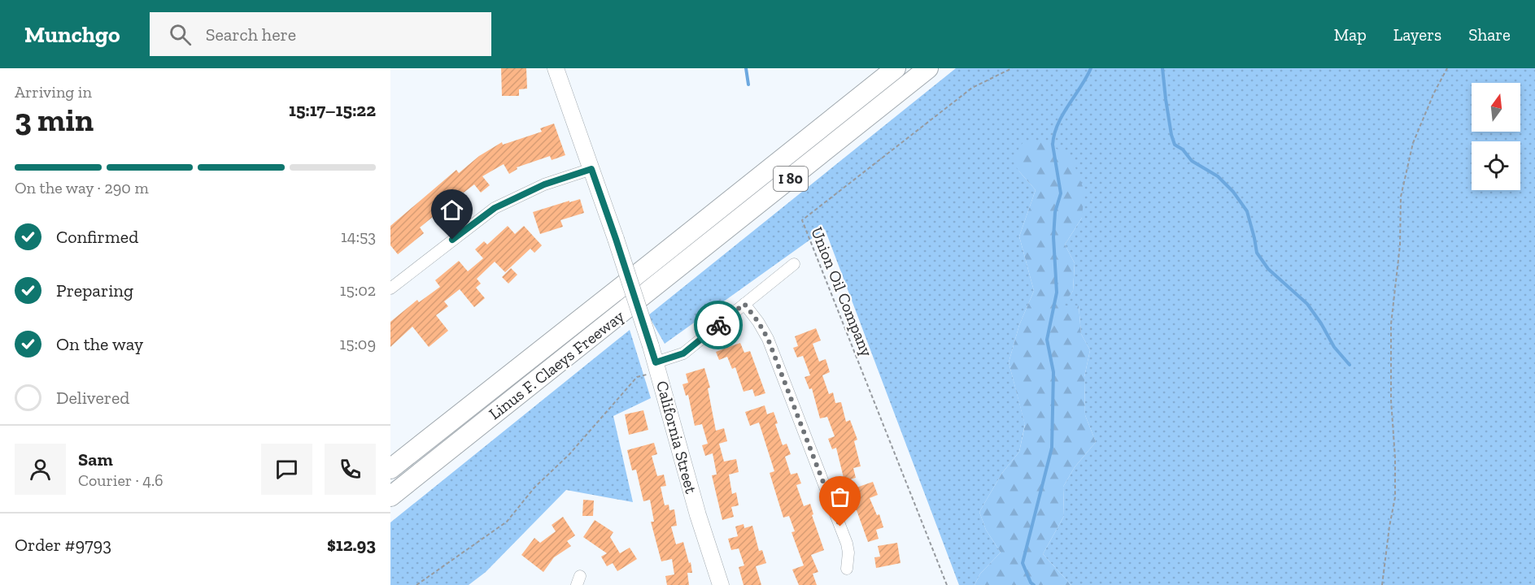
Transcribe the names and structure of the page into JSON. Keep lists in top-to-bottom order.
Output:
{
  "streets": {
    "highway": ["I 80", "Linus F. Claeys Freeway"],
    "street": ["California Street"],
    "path": ["Union Oil Company"]
  },
  "north": "top",
  "page": {
    "header": "Munchgo",
    "search": "Search here",
    "nav": ["Map", "Layers", "Share"],
    "heading": ["3 min", "Arriving in", "15:17–15:22"],
    "panel": [
      "Sam",
      "Courier · 4.6",
      "Order #9793",
      "$12.93"
    ],
    "bar": "On the way · 290 m",
    "list": [
      ["Confirmed", "14:53"],
      ["Preparing", "15:02"],
      ["On the way", "15:09"],
      "Delivered"
    ]
  }
}
